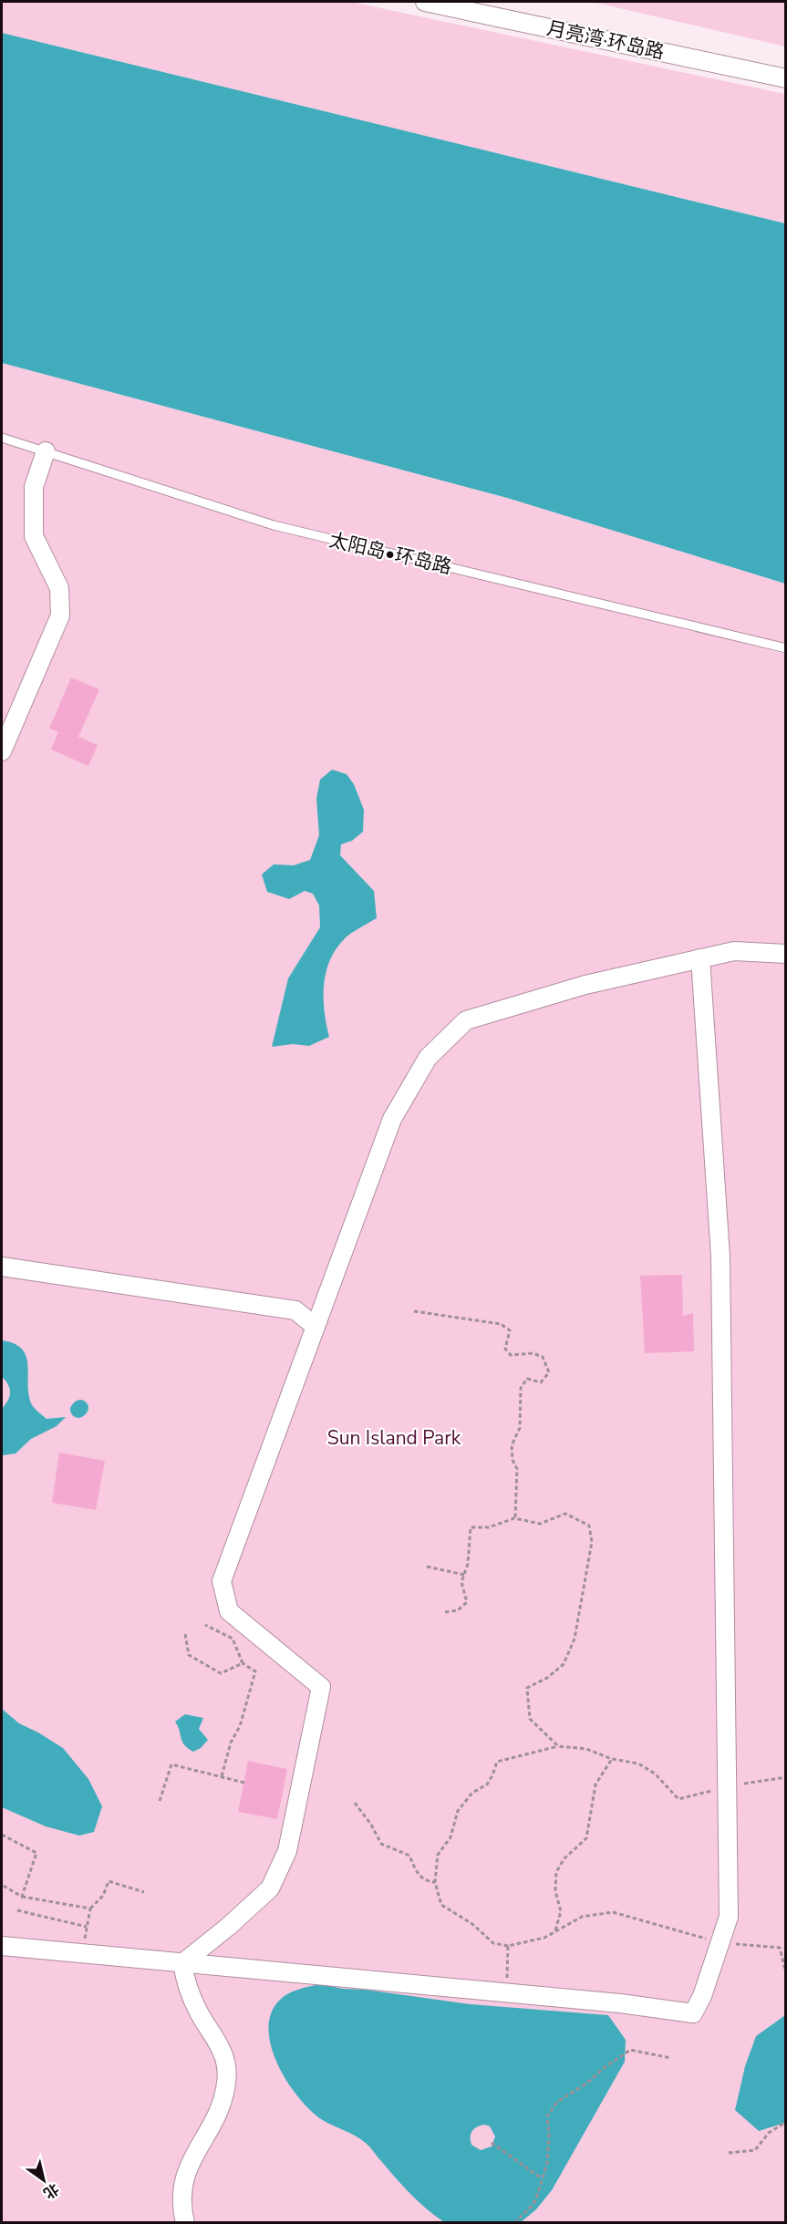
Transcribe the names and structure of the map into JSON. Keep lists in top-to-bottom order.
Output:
{
  "streets": {
    "street": ["月亮湾·环岛路"],
    "lane": ["太阳岛•环岛路"]
  },
  "parks": ["Sun Island Park"],
  "north": "bottom right"
}
